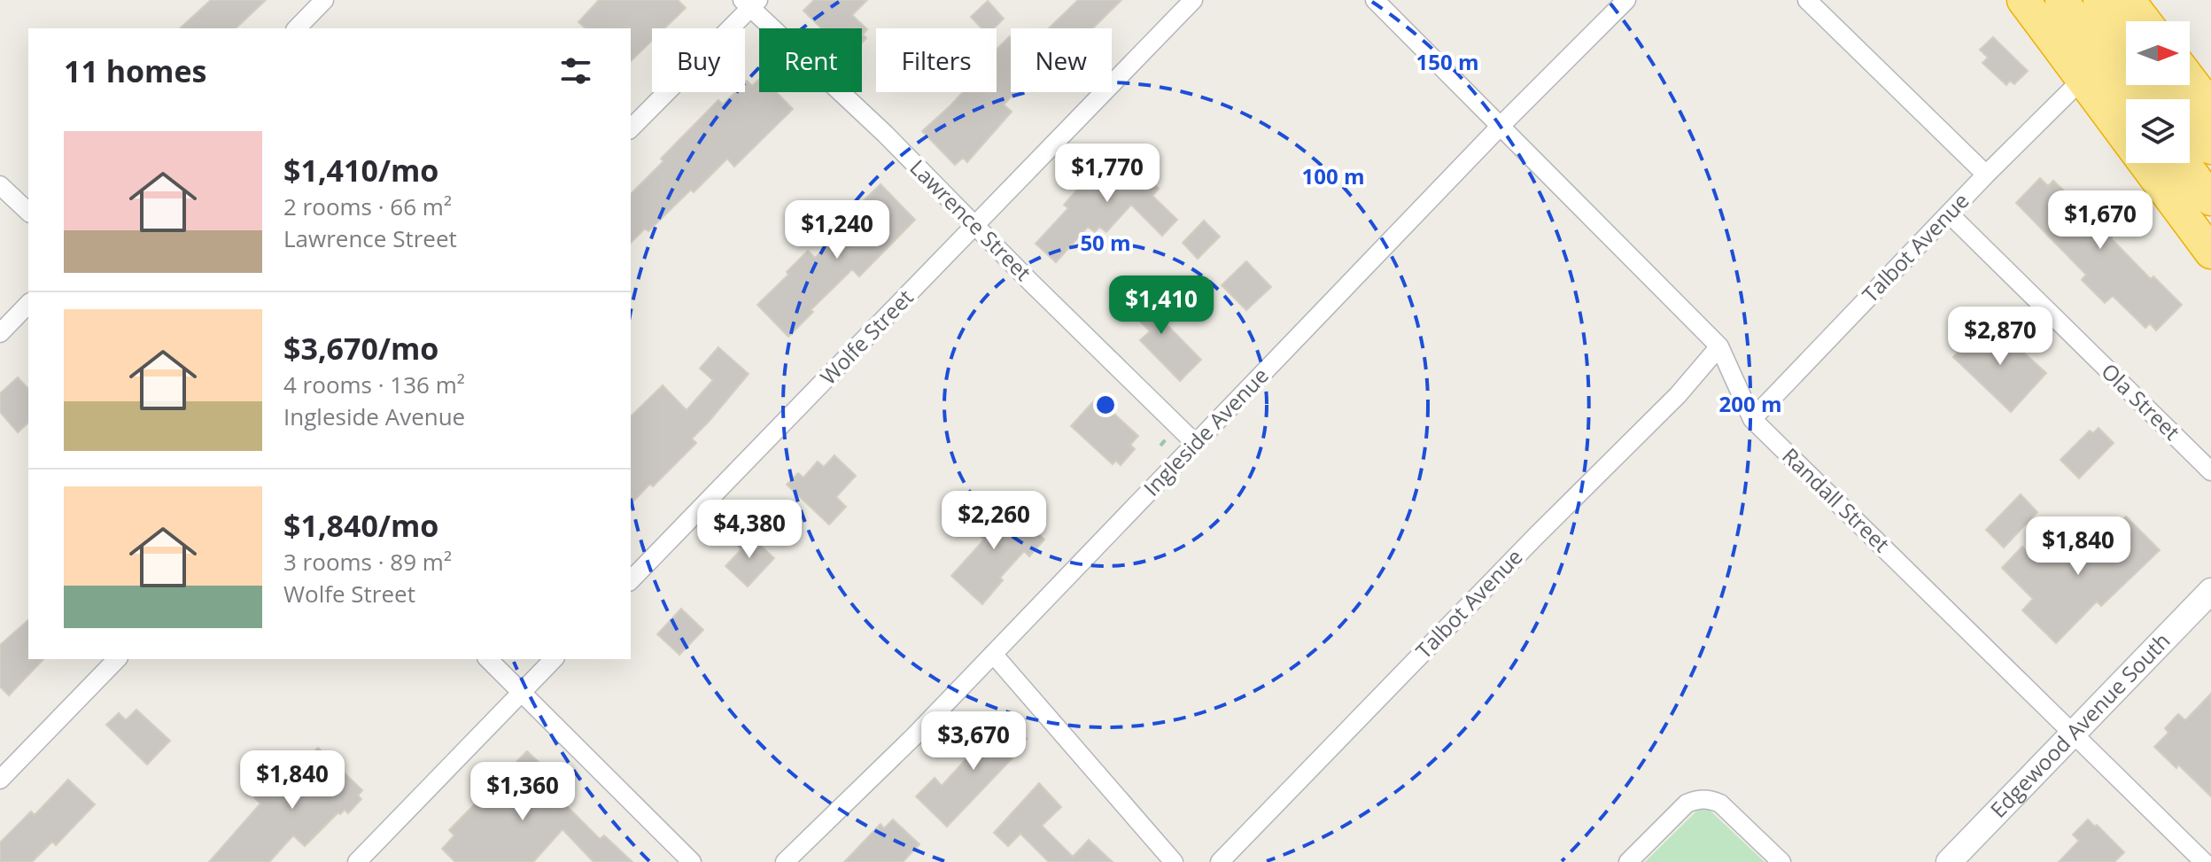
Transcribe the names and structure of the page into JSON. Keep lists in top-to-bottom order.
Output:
{
  "streets": {
    "main road": ["Edgewood Avenue South"],
    "street": [
      "Lawrence Street",
      "Talbot Avenue",
      "Wolfe Street",
      "Ola Street",
      "Ingleside Avenue",
      "Randall Street"
    ]
  },
  "crossings": [
    ["Lawrence Street", "Wolfe Street"],
    ["Lawrence Street", "Ingleside Avenue"],
    ["Talbot Avenue", "Ola Street"],
    ["Talbot Avenue", "Randall Street"],
    ["Ingleside Avenue", "Randall Street"],
    ["Randall Street", "Edgewood Avenue South"]
  ],
  "north": "right",
  "page": {
    "chip": [
      "Buy",
      "Rent",
      "Filters",
      "New"
    ],
    "heading": "11 homes",
    "list": [
      {
        "name": "$1,410/mo",
        "note": "2 rooms · 66 m² · Lawrence Street"
      },
      {
        "name": "$3,670/mo",
        "note": "4 rooms · 136 m² · Ingleside Avenue"
      },
      {
        "name": "$1,840/mo",
        "note": "3 rooms · 89 m² · Wolfe Street"
      }
    ],
    "price": [
      "$1,770",
      "$1,670",
      "$1,240",
      "$1,410",
      "$2,870",
      "$2,260",
      "$4,380",
      "$1,840",
      "$3,670",
      "$1,840",
      "$1,360"
    ]
  },
  "rings": [
    "150 m",
    "100 m",
    "50 m",
    "200 m"
  ]
}
